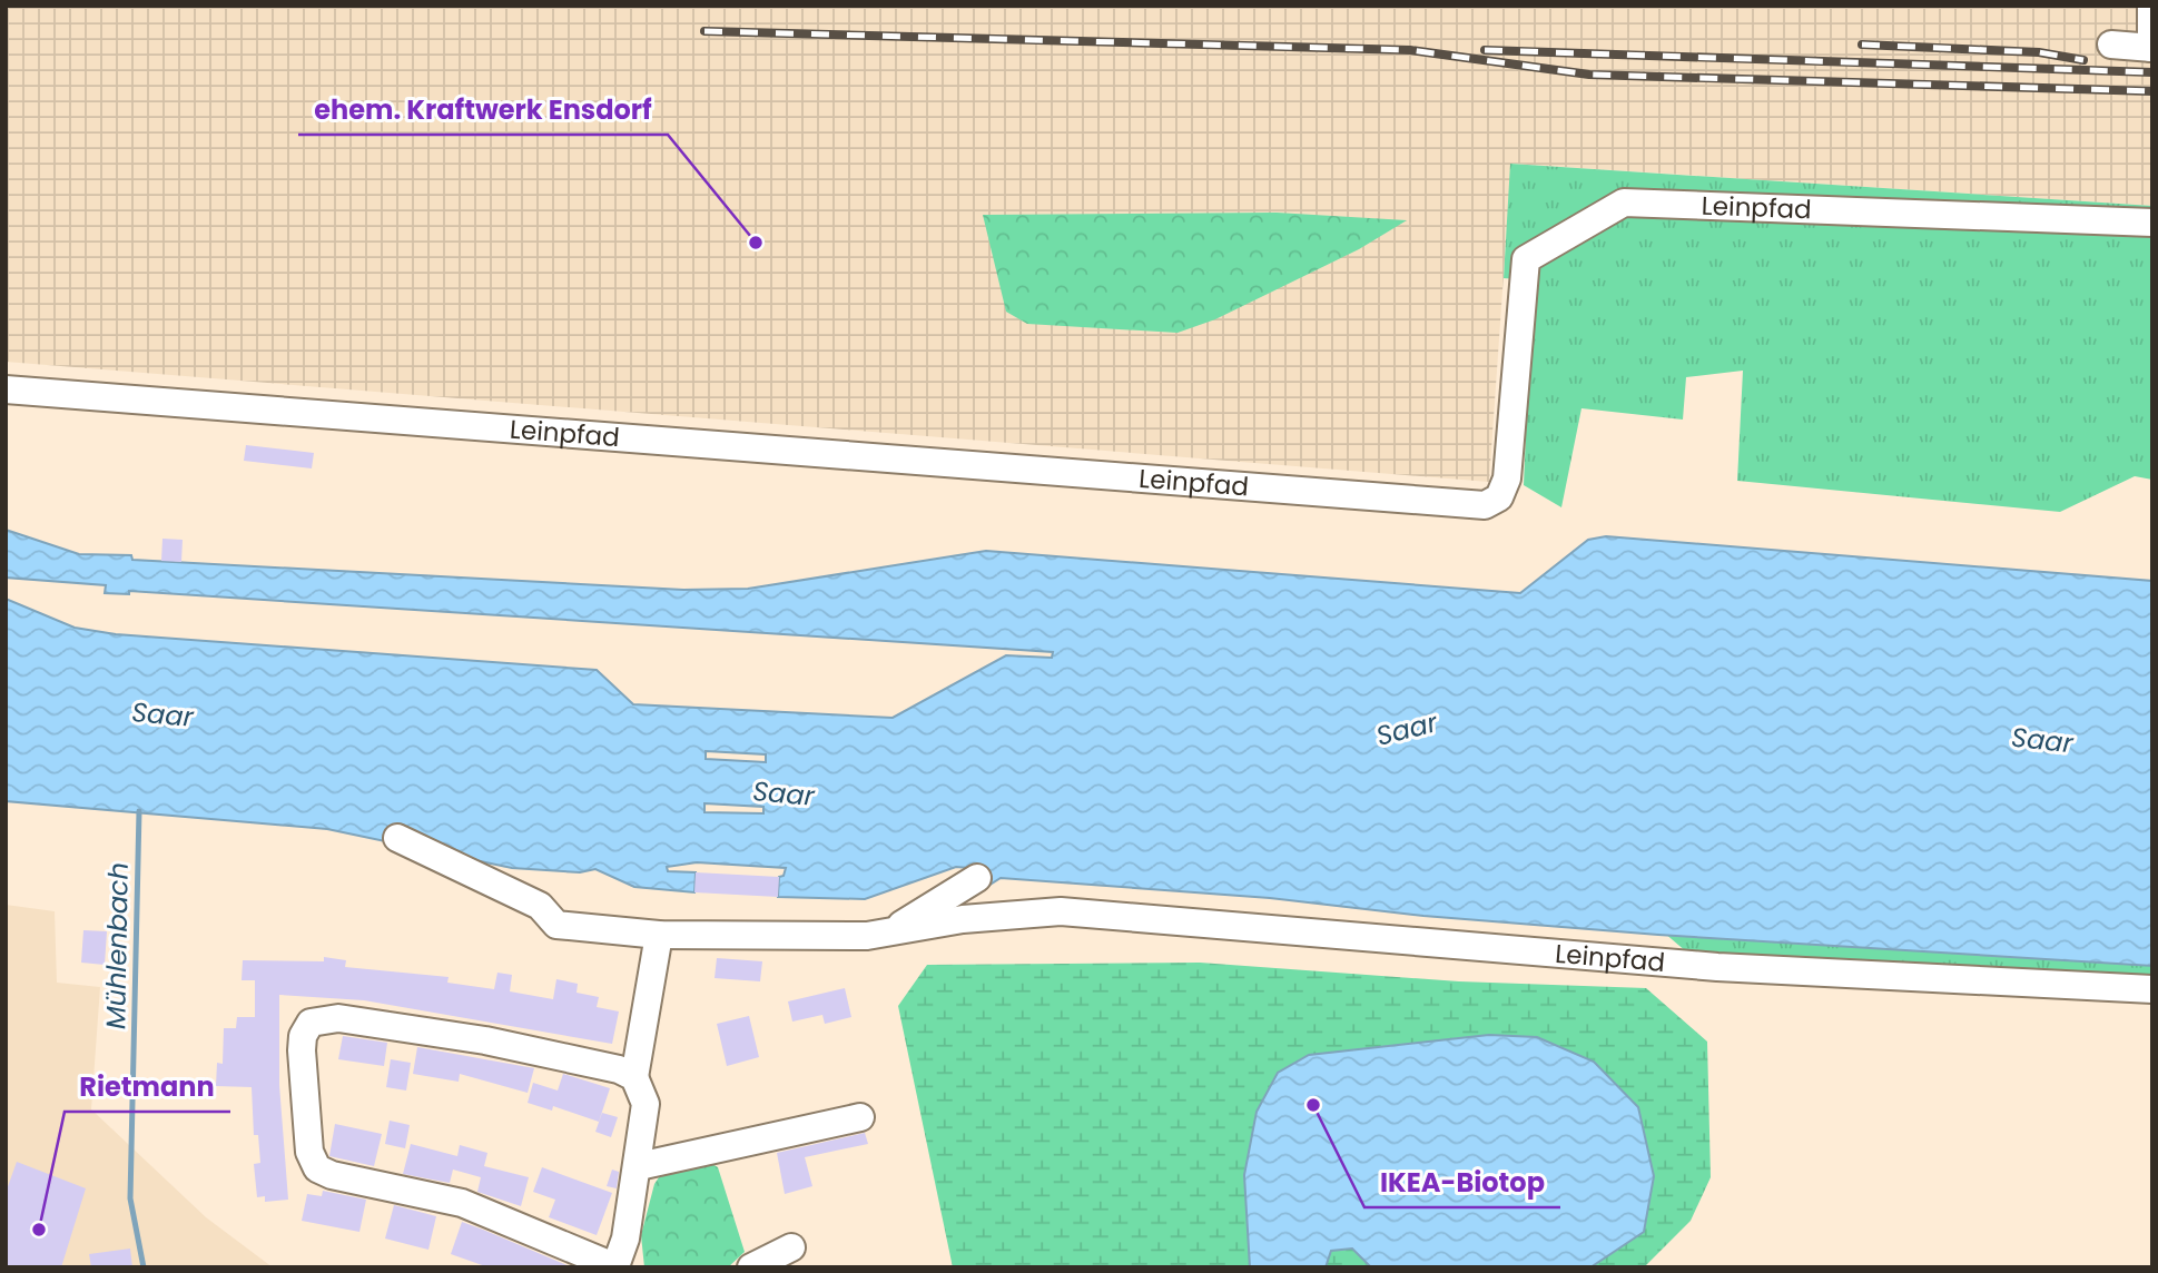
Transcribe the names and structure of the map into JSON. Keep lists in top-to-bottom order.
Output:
{
  "streets": {
    "street": ["Leinpfad"]
  },
  "water": ["Saar", "Mühlenbach"],
  "places": ["ehem. Kraftwerk Ensdorf", "IKEA-Biotop", "Rietmann"]
}
